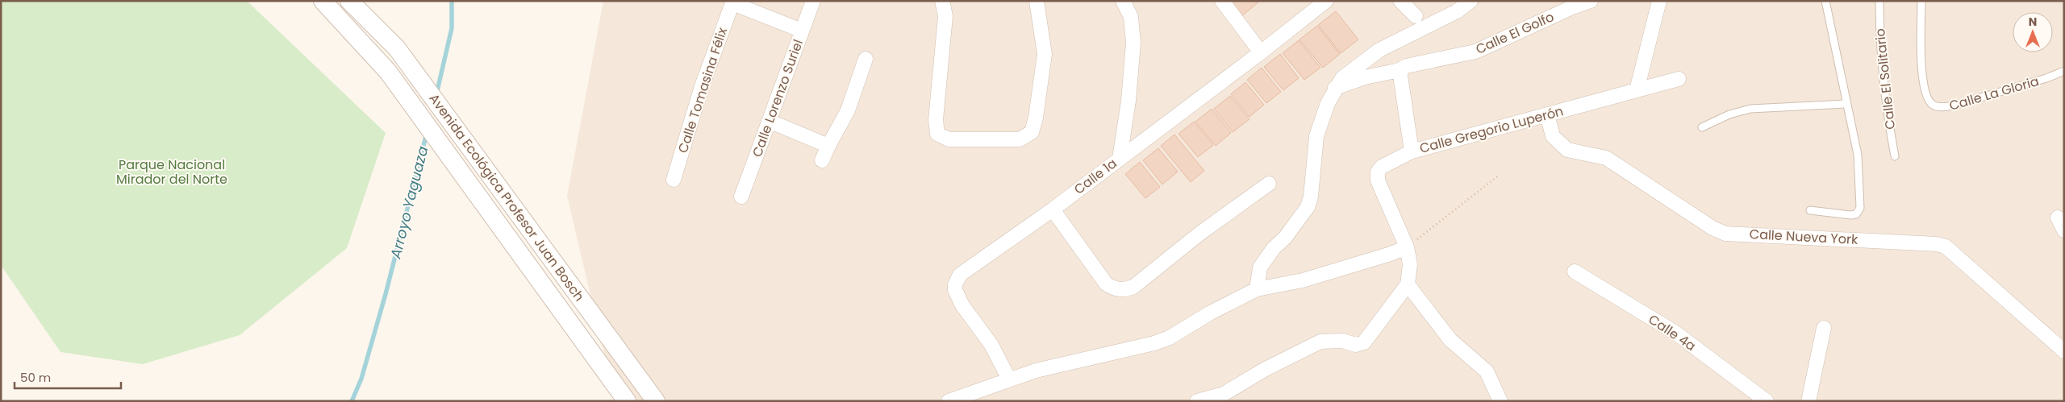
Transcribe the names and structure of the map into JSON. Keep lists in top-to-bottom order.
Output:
{
  "streets": {
    "street": [
      "Calle El Golfo",
      "Calle Tomasina Félix",
      "Calle Lorenzo Suriel",
      "Calle Gregorio Luperón",
      "Calle 1a",
      "Avenida Ecológica Profesor Juan Bosch",
      "Calle Nueva York",
      "Calle 4a"
    ],
    "lane": ["Calle El Solitario", "Calle La Gloria"]
  },
  "crossings": [
    ["Calle Gregorio Luperón", "Calle Nueva York"]
  ],
  "water": ["Arroyo Yaguaza"],
  "parks": ["Parque Nacional Mirador del Norte"],
  "scale_bar": "50 m",
  "north": "top"
}
